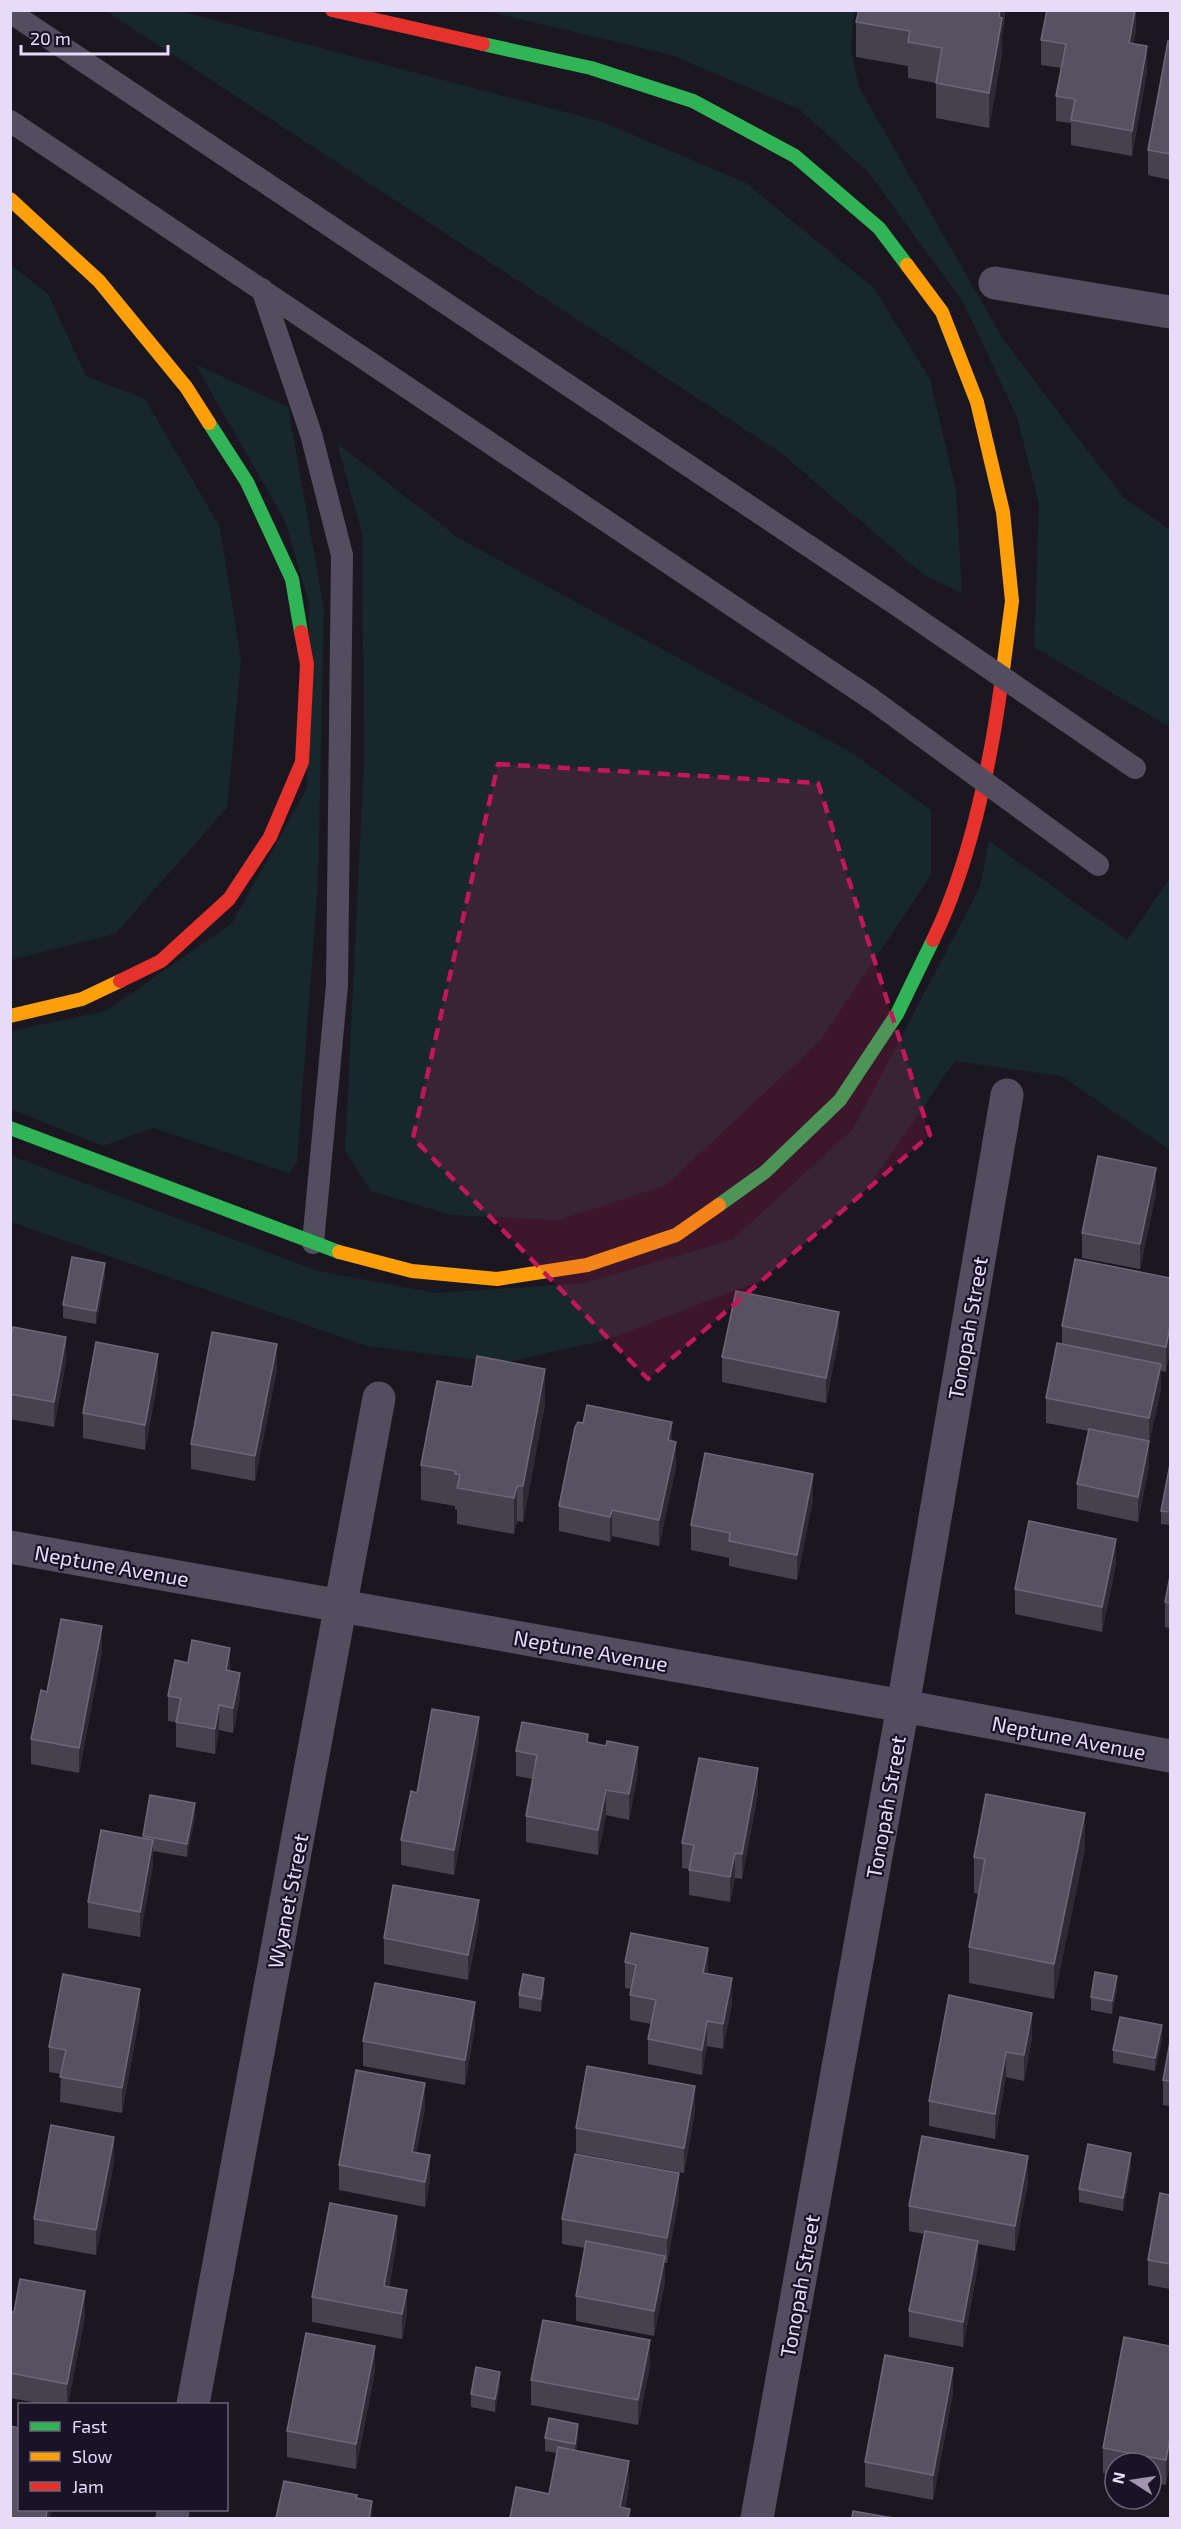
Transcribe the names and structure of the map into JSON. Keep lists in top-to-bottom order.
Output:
{
  "streets": {
    "street": ["Tonopah Street", "Neptune Avenue", "Wyanet Street"]
  },
  "crossings": [
    ["Tonopah Street", "Neptune Avenue"],
    ["Neptune Avenue", "Wyanet Street"]
  ],
  "legend": ["Fast", "Slow", "Jam"],
  "scale_bar": "20 m",
  "north": "left"
}
